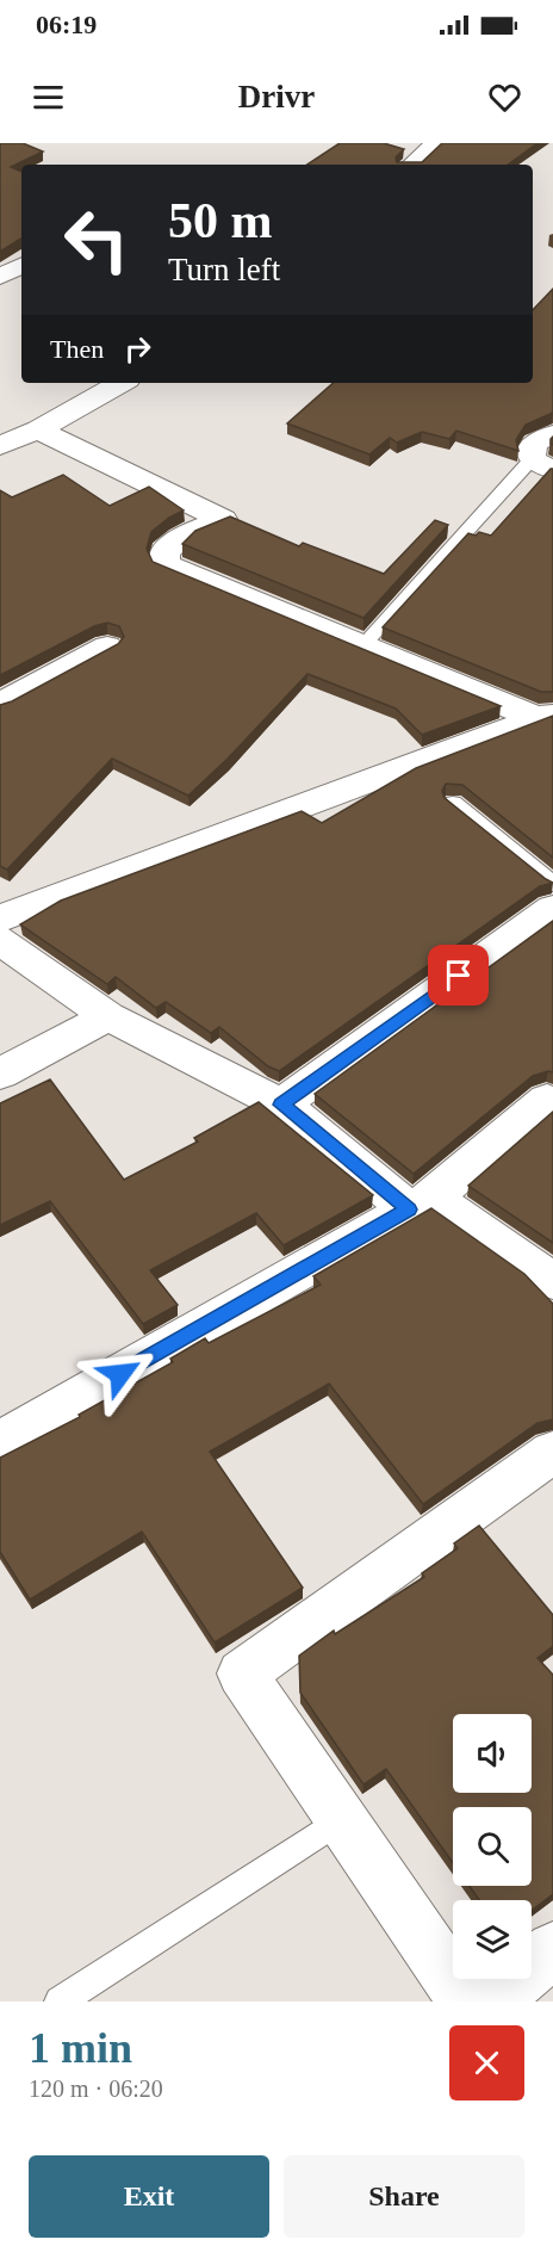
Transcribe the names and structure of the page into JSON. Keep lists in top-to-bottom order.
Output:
{
  "page": {
    "status": "06:19",
    "header": "Drivr",
    "turn": ["50 m", "Turn left"],
    "then": "Then",
    "heading": ["1 min", "120 m · 06:20"],
    "buttons": ["Exit", "Share"]
  }
}
